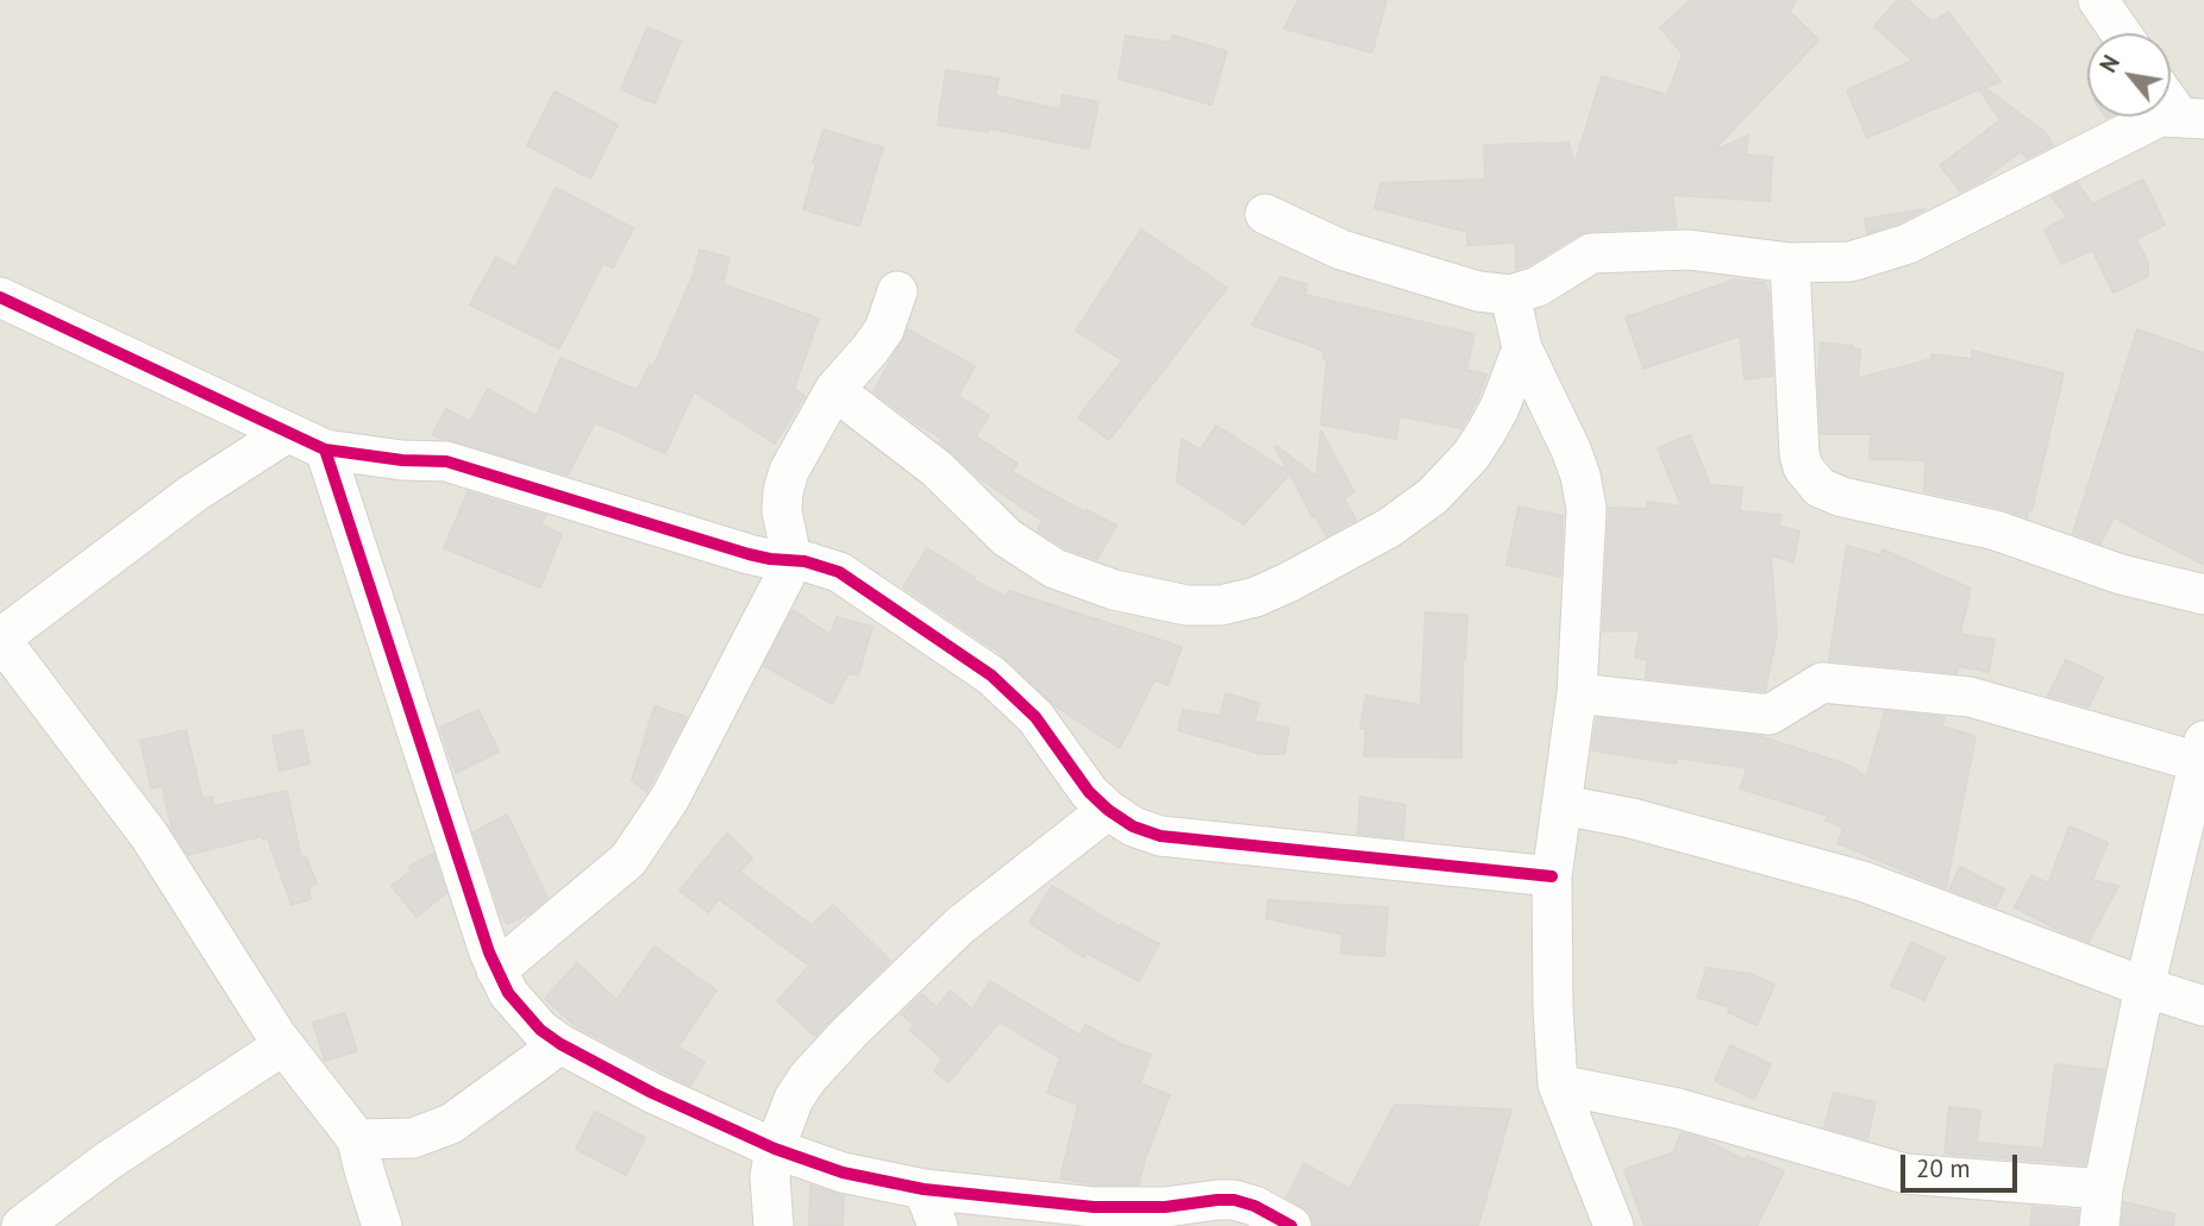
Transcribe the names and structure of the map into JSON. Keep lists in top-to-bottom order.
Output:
{
  "scale_bar": "20 m",
  "north": "top left"
}
